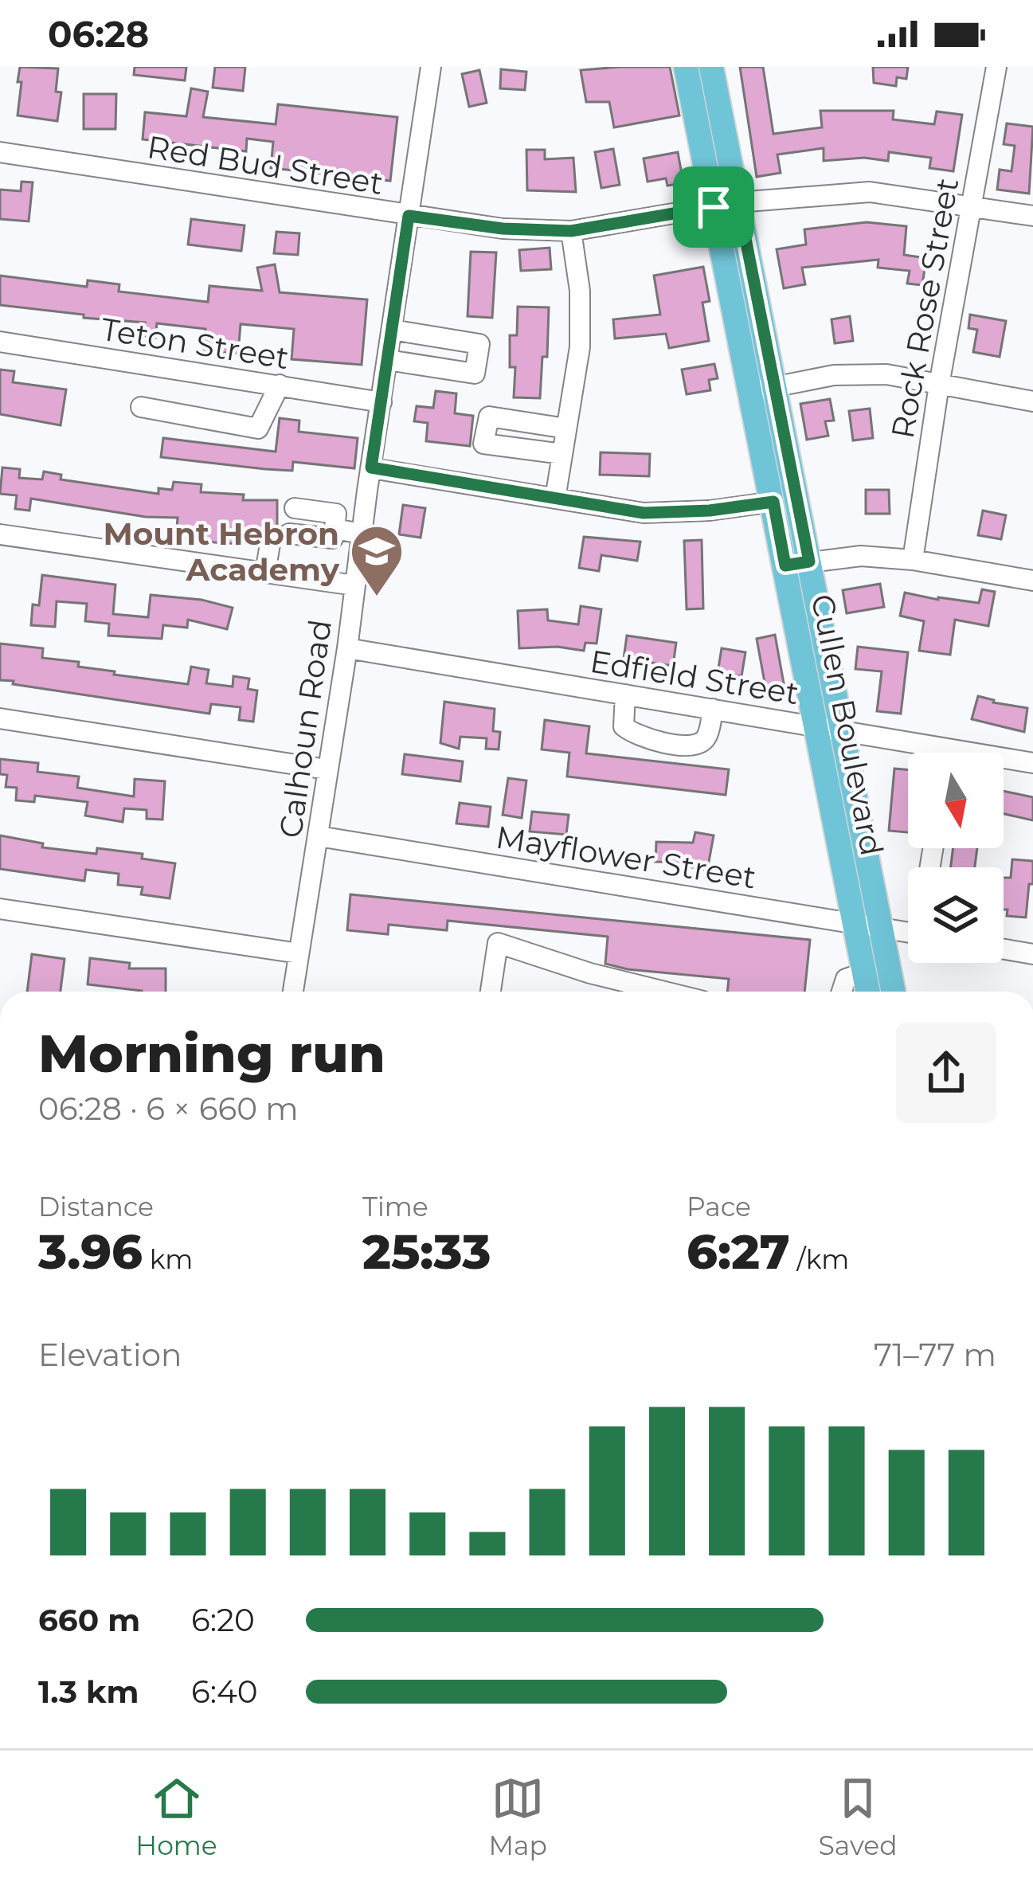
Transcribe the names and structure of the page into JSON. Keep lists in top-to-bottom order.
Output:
{
  "streets": {
    "main road": ["Cullen Boulevard"],
    "street": [
      "Red Bud Street",
      "Rock Rose Street",
      "Teton Street",
      "Edfield Street",
      "Calhoun Road",
      "Mayflower Street"
    ]
  },
  "crossings": [
    ["Red Bud Street", "Rock Rose Street"],
    ["Red Bud Street", "Cullen Boulevard"],
    ["Red Bud Street", "Calhoun Road"],
    ["Teton Street", "Calhoun Road"],
    ["Edfield Street", "Cullen Boulevard"],
    ["Edfield Street", "Calhoun Road"],
    ["Cullen Boulevard", "Mayflower Street"],
    ["Calhoun Road", "Mayflower Street"]
  ],
  "places": {
    "school or university": ["Mount Hebron Academy"]
  },
  "north": "bottom",
  "page": {
    "status": "06:28",
    "heading": ["Morning run", "06:28 · 6 × 660 m"],
    "stats": [
      ["Distance", "3.96 km"],
      ["Time", "25:33"],
      ["Pace", "6:27 /km"]
    ],
    "chart": ["Elevation", "71–77 m"],
    "list": [
      {
        "name": "660 m",
        "note": "6:20"
      },
      {
        "name": "1.3 km",
        "note": "6:40"
      }
    ],
    "tabs": ["Home", "Map", "Saved"]
  }
}
